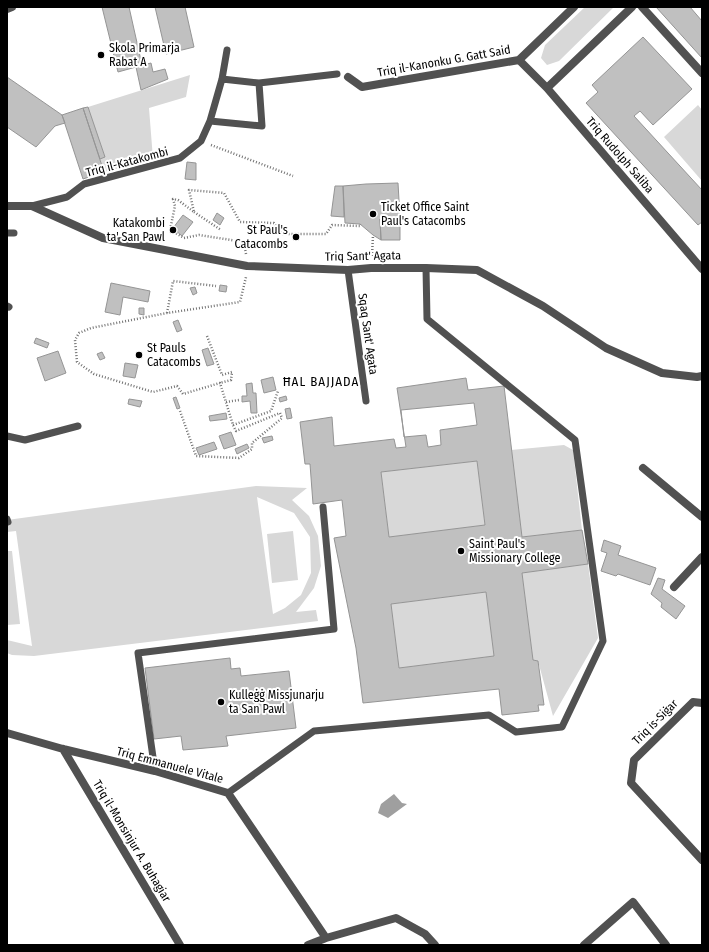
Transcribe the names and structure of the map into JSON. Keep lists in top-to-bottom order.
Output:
{
  "streets": {
    "street": [
      "Triq il-Kanonku G. Gatt Said",
      "Triq Rudolph Saliba",
      "Triq Sant' Agata",
      "Triq is-Siġar",
      "Triq Emmanuele Vitale",
      "Triq il-Monsinjur A. Buhagiar"
    ],
    "lane": ["Triq il-Katakombi", "Sqaq Sant' Agata"]
  },
  "crossings": [
    ["Triq il-Kanonku G. Gatt Said", "Triq Rudolph Saliba"],
    ["Triq il-Katakombi", "Triq Sant' Agata"],
    ["Triq Sant' Agata", "Sqaq Sant' Agata"],
    ["Triq Emmanuele Vitale", "Triq il-Monsinjur A. Buhagiar"]
  ],
  "districts": ["ĦAL BAJJADA"],
  "places": [
    "Skola Primarja Rabat A",
    "Ticket Office Saint Paul's Catacombs",
    "Katakombi ta' San Pawl",
    "St Paul's Catacombs",
    "St Pauls Catacombs",
    "Saint Paul's Missionary College",
    "Kulleġġ Missjunarju ta San Pawl"
  ]
}
